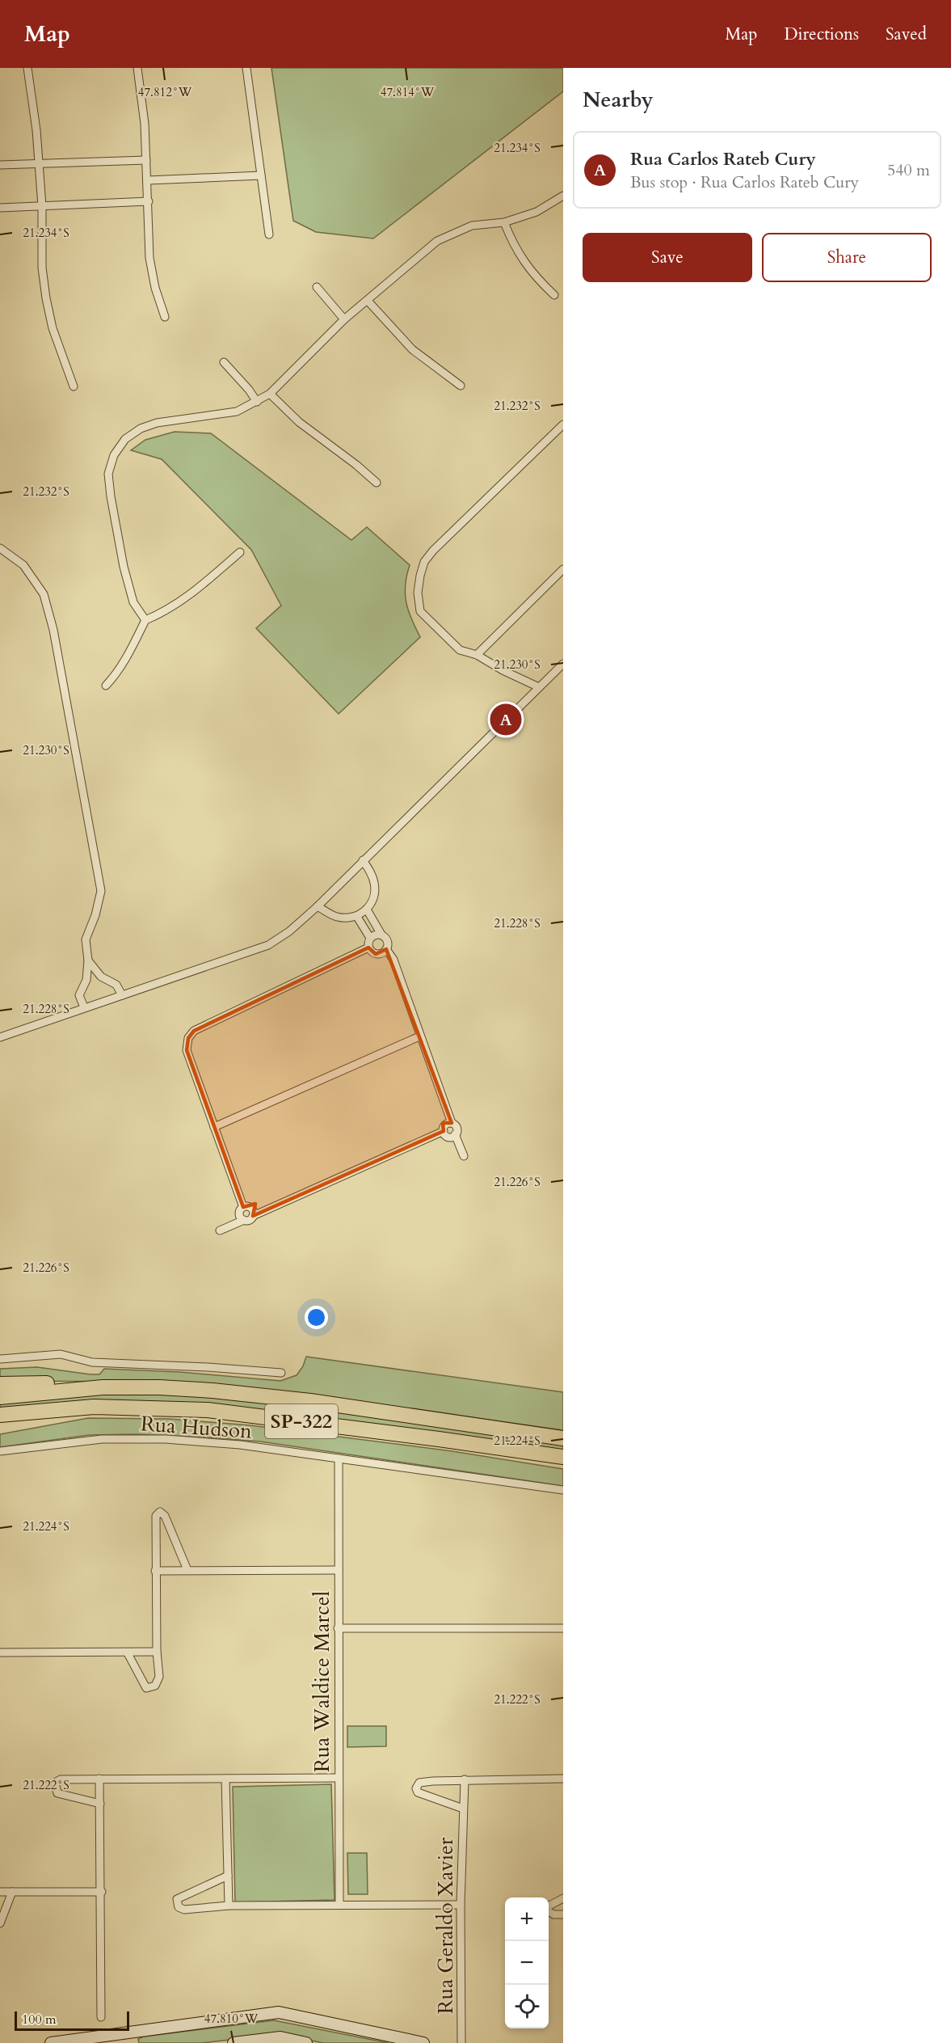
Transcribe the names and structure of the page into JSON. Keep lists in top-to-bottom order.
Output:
{
  "streets": {
    "highway": ["SP-322"],
    "street": ["Rua Hudson", "Rua Waldice Marcel", "Rua Geraldo Xavier"]
  },
  "crossings": [
    ["Rua Hudson", "Rua Waldice Marcel"]
  ],
  "scale_bar": "100 m",
  "page": {
    "header": "Map",
    "nav": ["Map", "Directions", "Saved"],
    "heading": "Nearby",
    "list": [
      {
        "mark": "A",
        "name": "Rua Carlos Rateb Cury",
        "note": "Bus stop · Rua Carlos Rateb Cury",
        "value": "540 m"
      }
    ],
    "buttons": ["Save", "Share"],
    "pins": "A",
    "map_buttons": ["+", "−"],
    "scale": "100 m"
  },
  "coordinates": [
    "47.812°W",
    "47.814°W",
    "21.234°S",
    "21.232°S",
    "21.230°S",
    "21.228°S",
    "21.226°S",
    "21.224°S",
    "21.222°S",
    "47.810°W"
  ]
}
